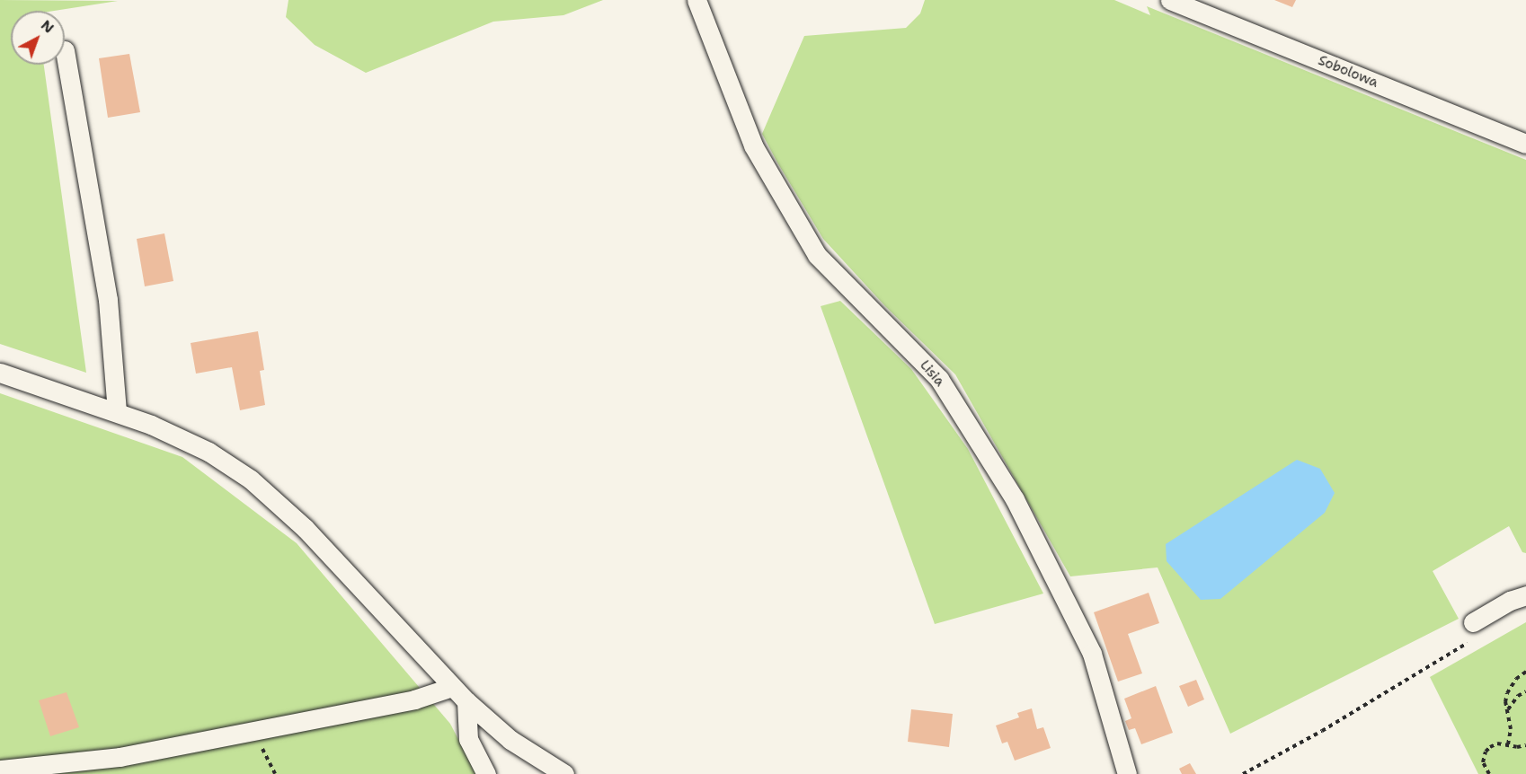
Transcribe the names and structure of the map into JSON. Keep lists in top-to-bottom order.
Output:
{
  "streets": {
    "street": ["Sobolowa", "Lisia"]
  },
  "north": "top right"
}
